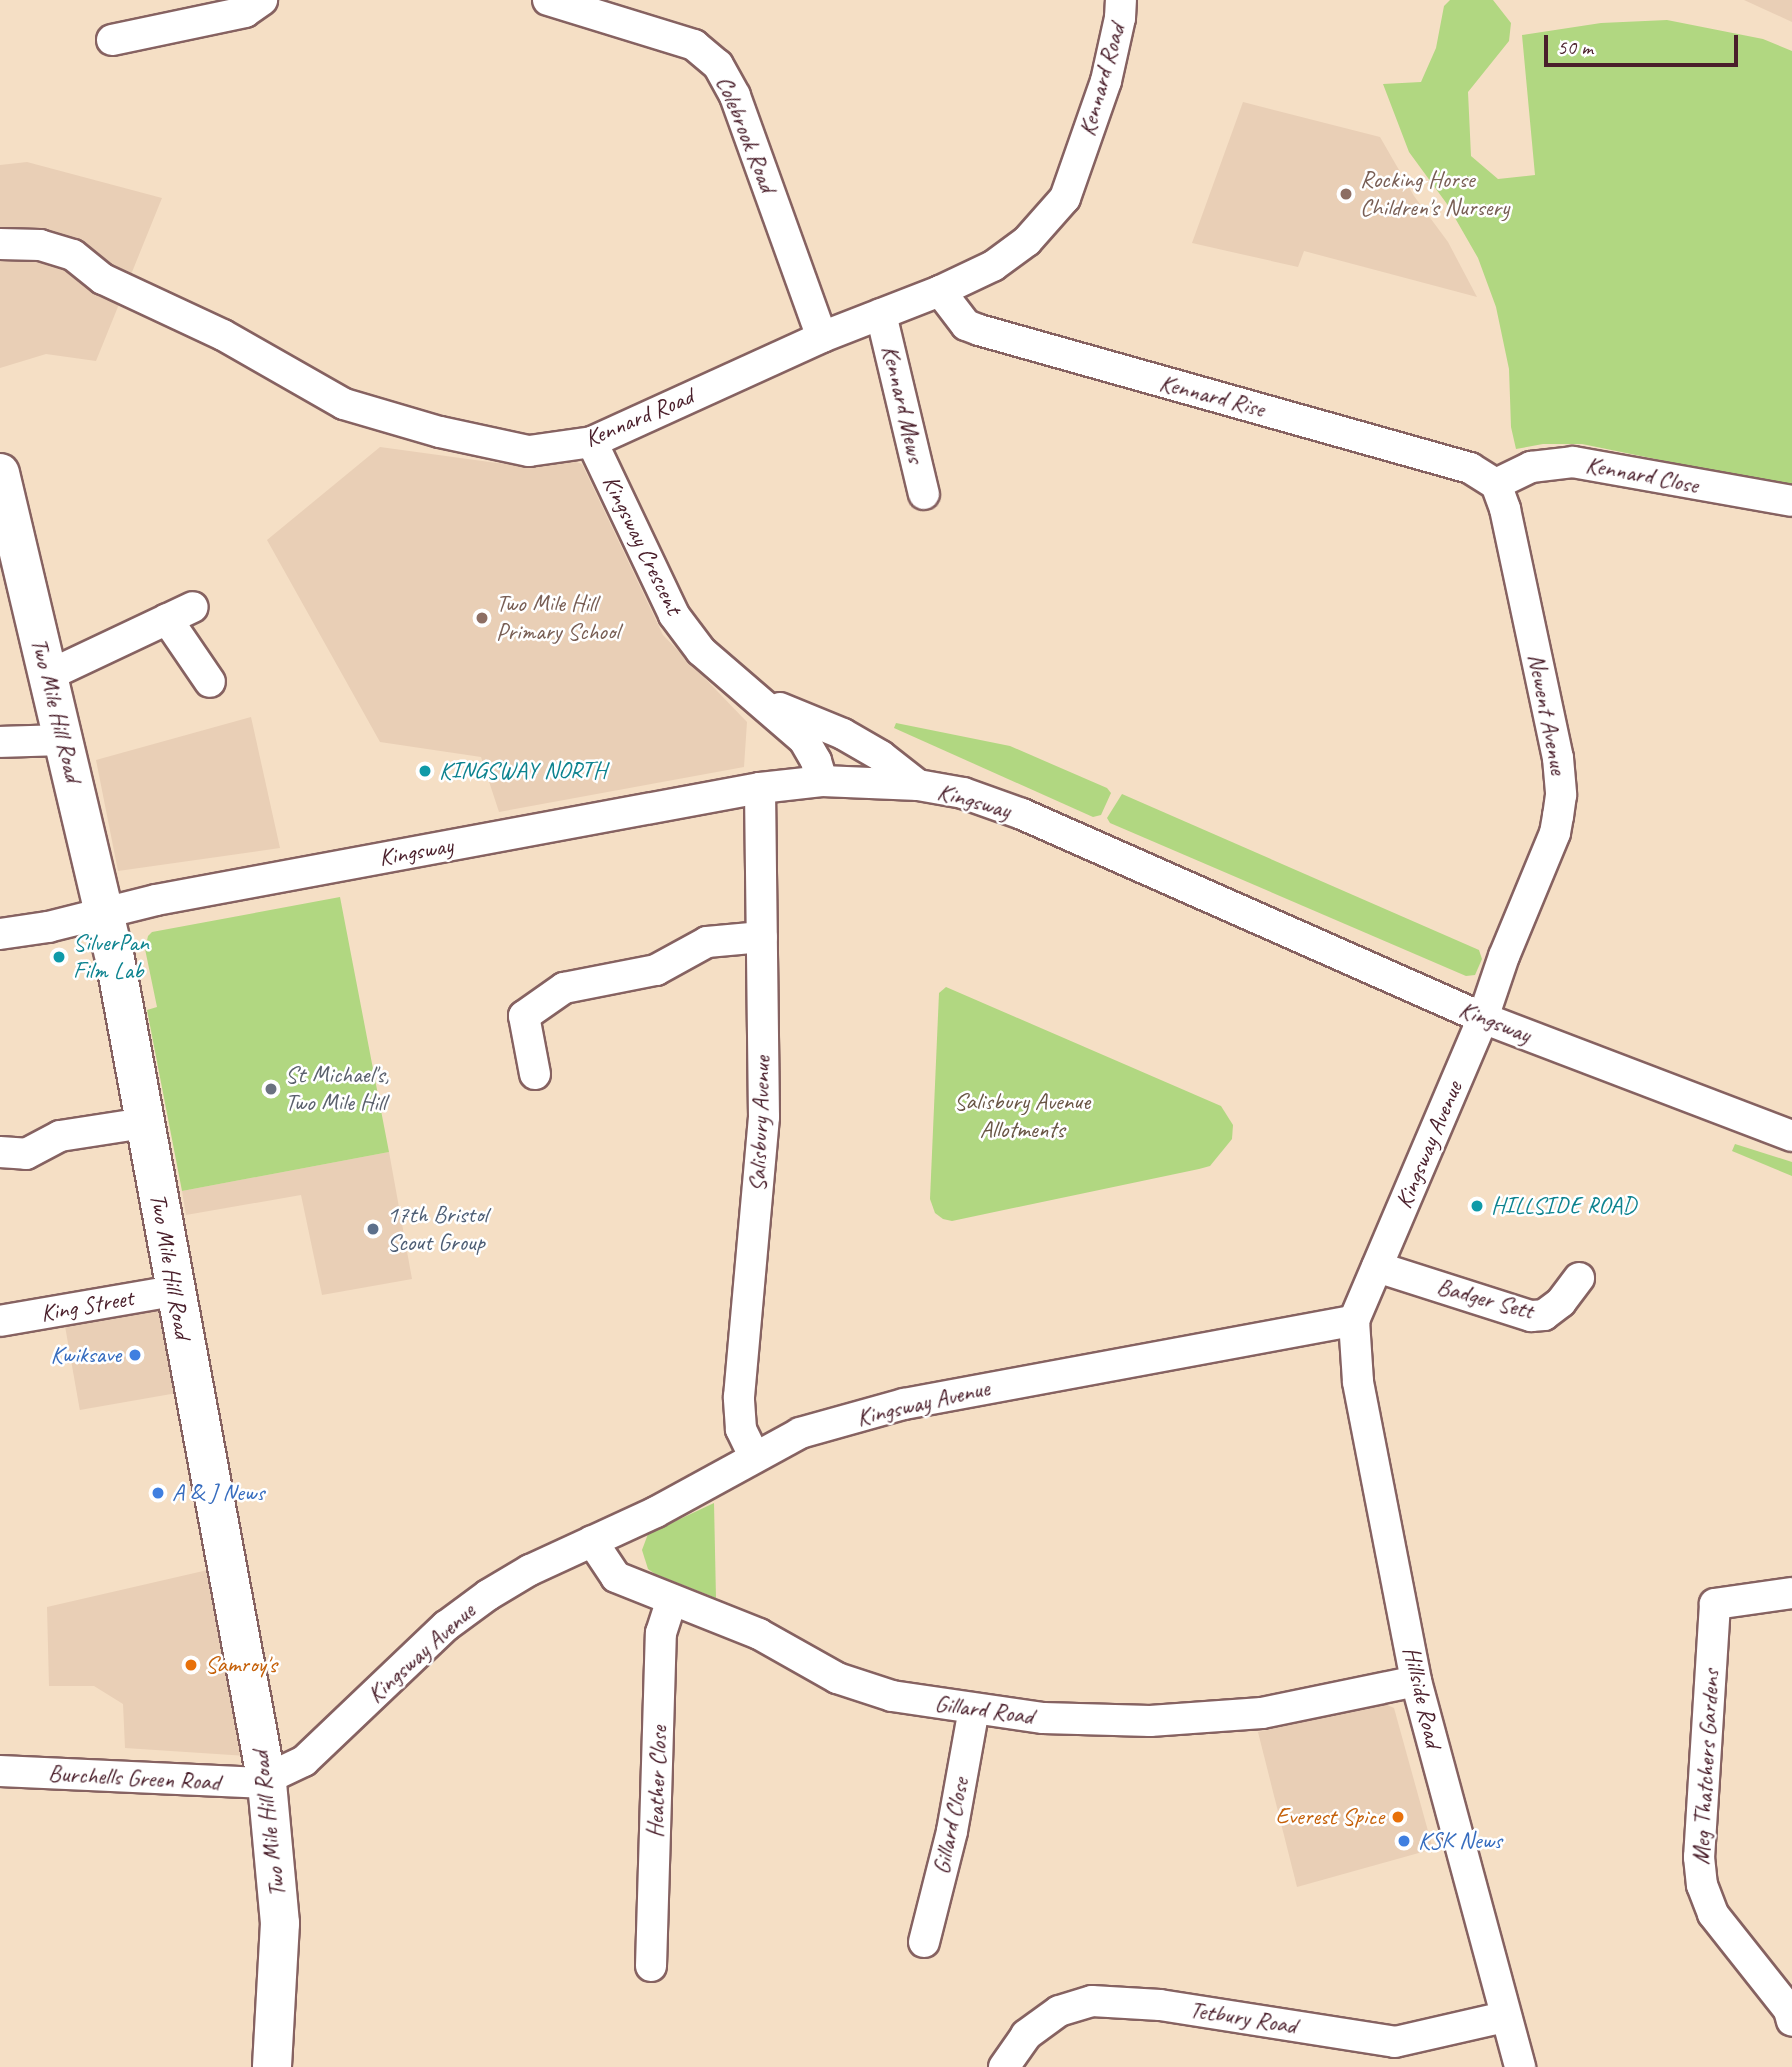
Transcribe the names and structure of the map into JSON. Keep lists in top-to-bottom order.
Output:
{
  "streets": {
    "main road": ["Two Mile Hill Road"],
    "street": [
      "Kennard Road",
      "Colebrook Road",
      "Kennard Rise",
      "Kennard Mews",
      "Kennard Close",
      "Kingsway Crescent",
      "Newent Avenue",
      "Kingsway",
      "Salisbury Avenue",
      "Kingsway Avenue",
      "Badger Sett",
      "King Street",
      "Hillside Road",
      "Gillard Road",
      "Meg Thatchers Gardens",
      "Burchells Green Road",
      "Heather Close",
      "Gillard Close",
      "Tetbury Road"
    ]
  },
  "crossings": [
    ["Kennard Road", "Colebrook Road"],
    ["Kennard Road", "Kennard Rise"],
    ["Kennard Road", "Kennard Mews"],
    ["Kennard Road", "Kingsway Crescent"],
    ["Kennard Rise", "Kennard Close"],
    ["Kennard Rise", "Newent Avenue"],
    ["Kennard Close", "Newent Avenue"],
    ["Kingsway Crescent", "Kingsway"],
    ["Two Mile Hill Road", "Kingsway"],
    ["Two Mile Hill Road", "Kingsway Avenue"],
    ["Two Mile Hill Road", "King Street"],
    ["Two Mile Hill Road", "Burchells Green Road"],
    ["Newent Avenue", "Kingsway"],
    ["Newent Avenue", "Kingsway Avenue"],
    ["Kingsway", "Salisbury Avenue"],
    ["Kingsway", "Kingsway Avenue"],
    ["Salisbury Avenue", "Kingsway Avenue"],
    ["Kingsway Avenue", "Badger Sett"],
    ["Kingsway Avenue", "Hillside Road"],
    ["Kingsway Avenue", "Gillard Road"],
    ["Kingsway Avenue", "Burchells Green Road"],
    ["Hillside Road", "Gillard Road"],
    ["Hillside Road", "Tetbury Road"],
    ["Gillard Road", "Heather Close"],
    ["Gillard Road", "Gillard Close"]
  ],
  "parks": ["Salisbury Avenue Allotments"],
  "places": [
    "Rocking Horse Children's Nursery",
    "Two Mile Hill Primary School",
    "KINGSWAY NORTH",
    "SilverPan Film Lab",
    "St Michael's, Two Mile Hill",
    "HILLSIDE ROAD",
    "17th Bristol Scout Group",
    "Kwiksave",
    "A & J News",
    "Samroy's",
    "Everest Spice",
    "KSK News"
  ],
  "scale_bar": "50 m"
}
